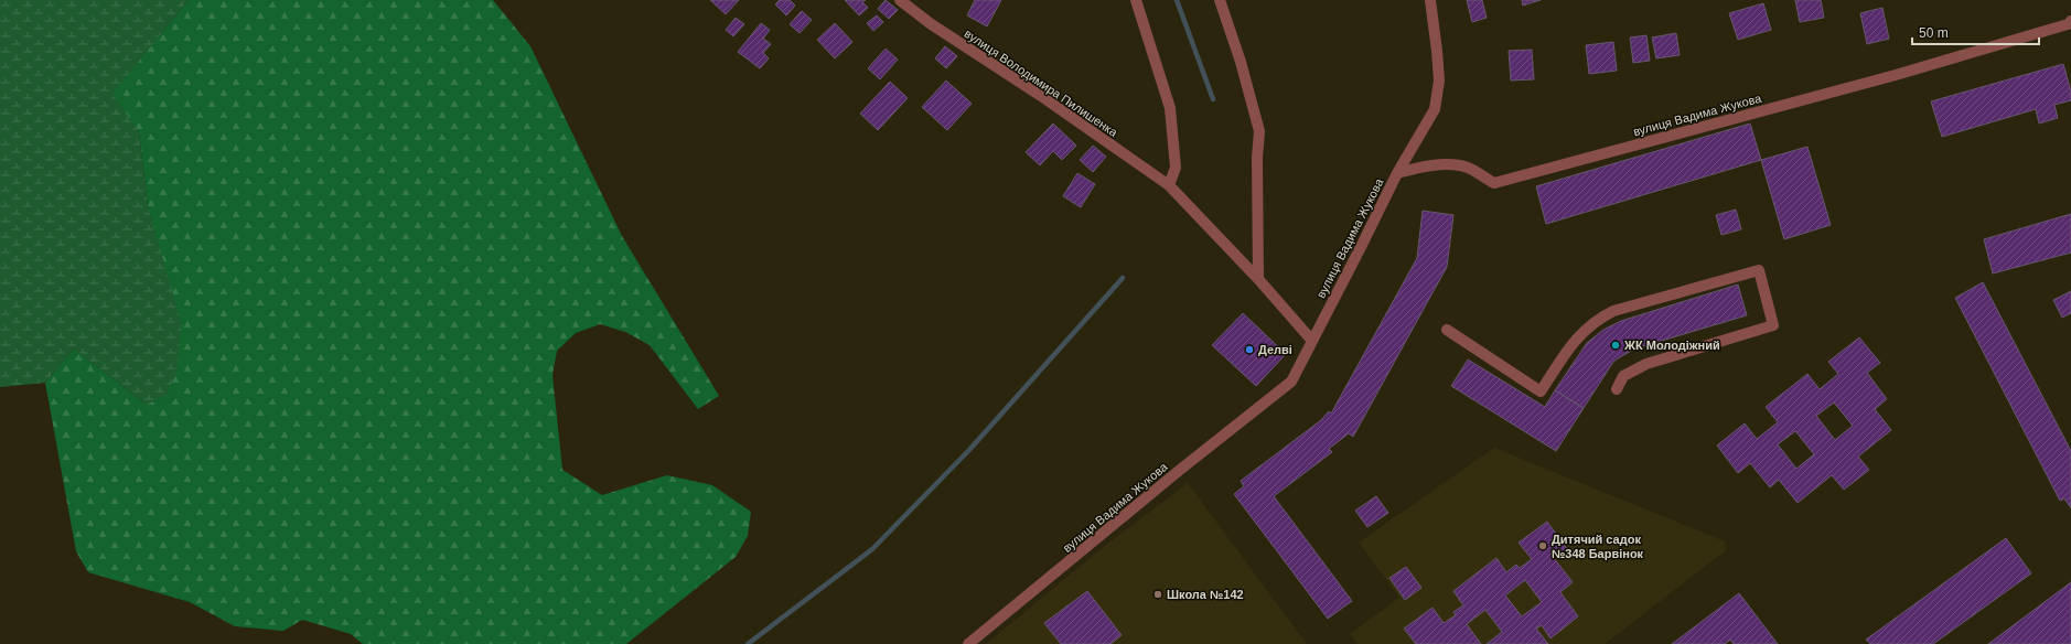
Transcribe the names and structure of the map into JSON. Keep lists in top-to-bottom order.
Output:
{
  "streets": {
    "street": ["вулиця Володимира Пилишенка", "вулиця Вадима Жукова"]
  },
  "crossings": [
    ["вулиця Володимира Пилишенка", "вулиця Вадима Жукова"]
  ],
  "places": [
    "ЖК Молодіжний",
    "Делві",
    "Дитячий садок №348 Барвінок",
    "Школа №142"
  ],
  "scale_bar": "50 m"
}
